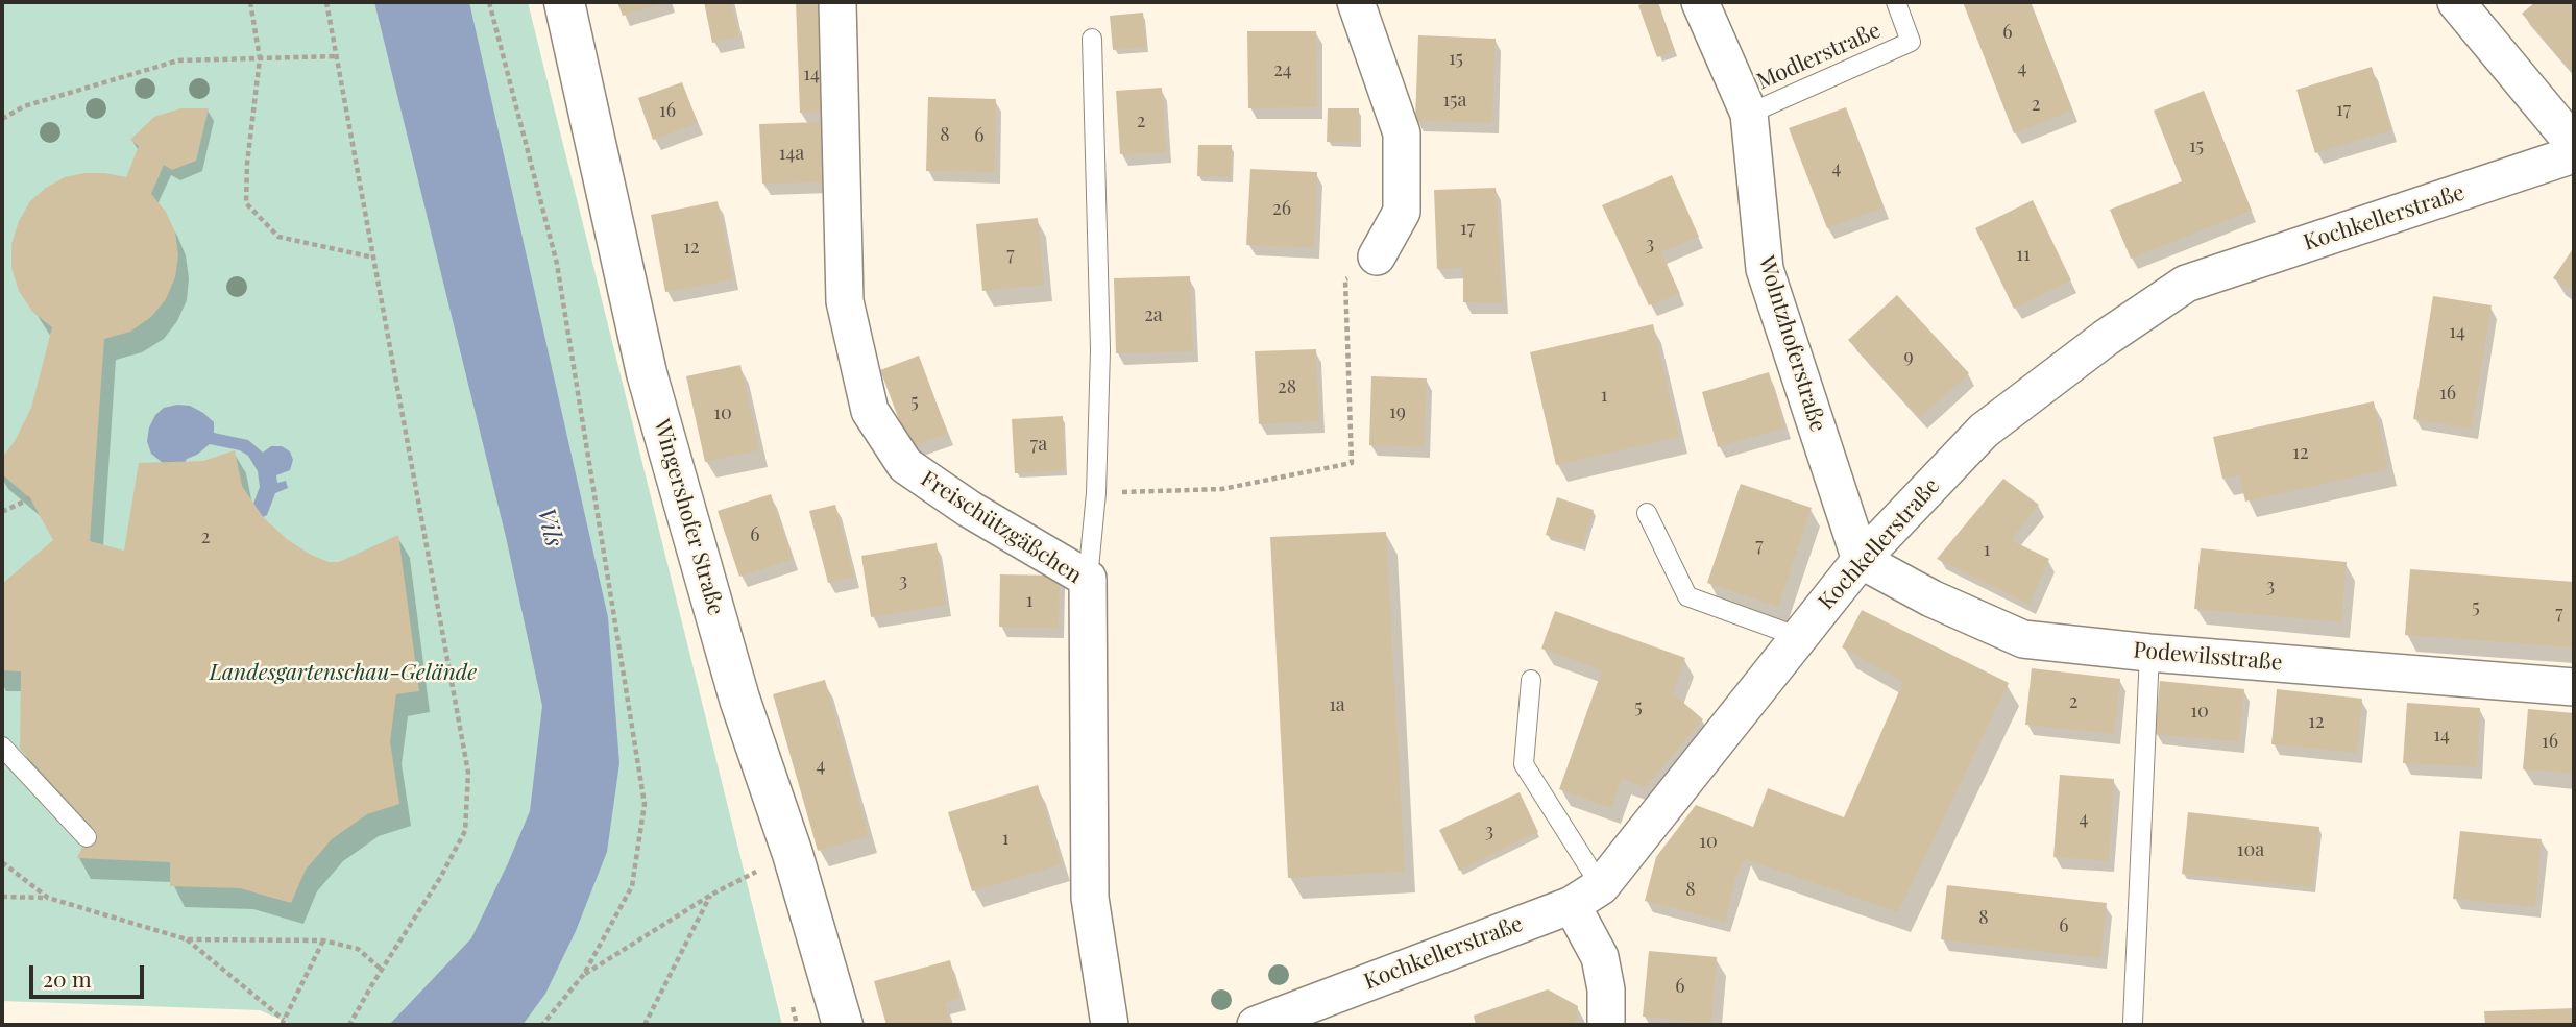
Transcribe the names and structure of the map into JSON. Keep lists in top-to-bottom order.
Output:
{
  "streets": {
    "street": [
      "Kochkellerstraße",
      "Wolntzhoferstraße",
      "Wingershofer Straße",
      "Freischützgäßchen",
      "Podewilsstraße"
    ],
    "lane": ["Modlerstraße"]
  },
  "crossings": [
    ["Modlerstraße", "Wolntzhoferstraße"],
    ["Kochkellerstraße", "Wolntzhoferstraße"],
    ["Kochkellerstraße", "Podewilsstraße"],
    ["Wolntzhoferstraße", "Podewilsstraße"]
  ],
  "water": ["Vils"],
  "parks": ["Landesgartenschau-Gelände"],
  "house_numbers": [
    "6",
    "15",
    "4",
    "24",
    "14",
    "15a",
    "2",
    "17",
    "16",
    "2",
    "8",
    "6",
    "15",
    "14a",
    "4",
    "26",
    "17",
    "3",
    "12",
    "7",
    "11",
    "2a",
    "14",
    "9",
    "28",
    "16",
    "1",
    "5",
    "19",
    "10",
    "7a",
    "12",
    "6",
    "2",
    "7",
    "1",
    "3",
    "3",
    "1",
    "5",
    "7",
    "2",
    "1a",
    "5",
    "10",
    "12",
    "14",
    "16",
    "4",
    "4",
    "3",
    "1",
    "10",
    "10a",
    "8",
    "8",
    "6",
    "6"
  ],
  "scale_bar": "20 m"
}
